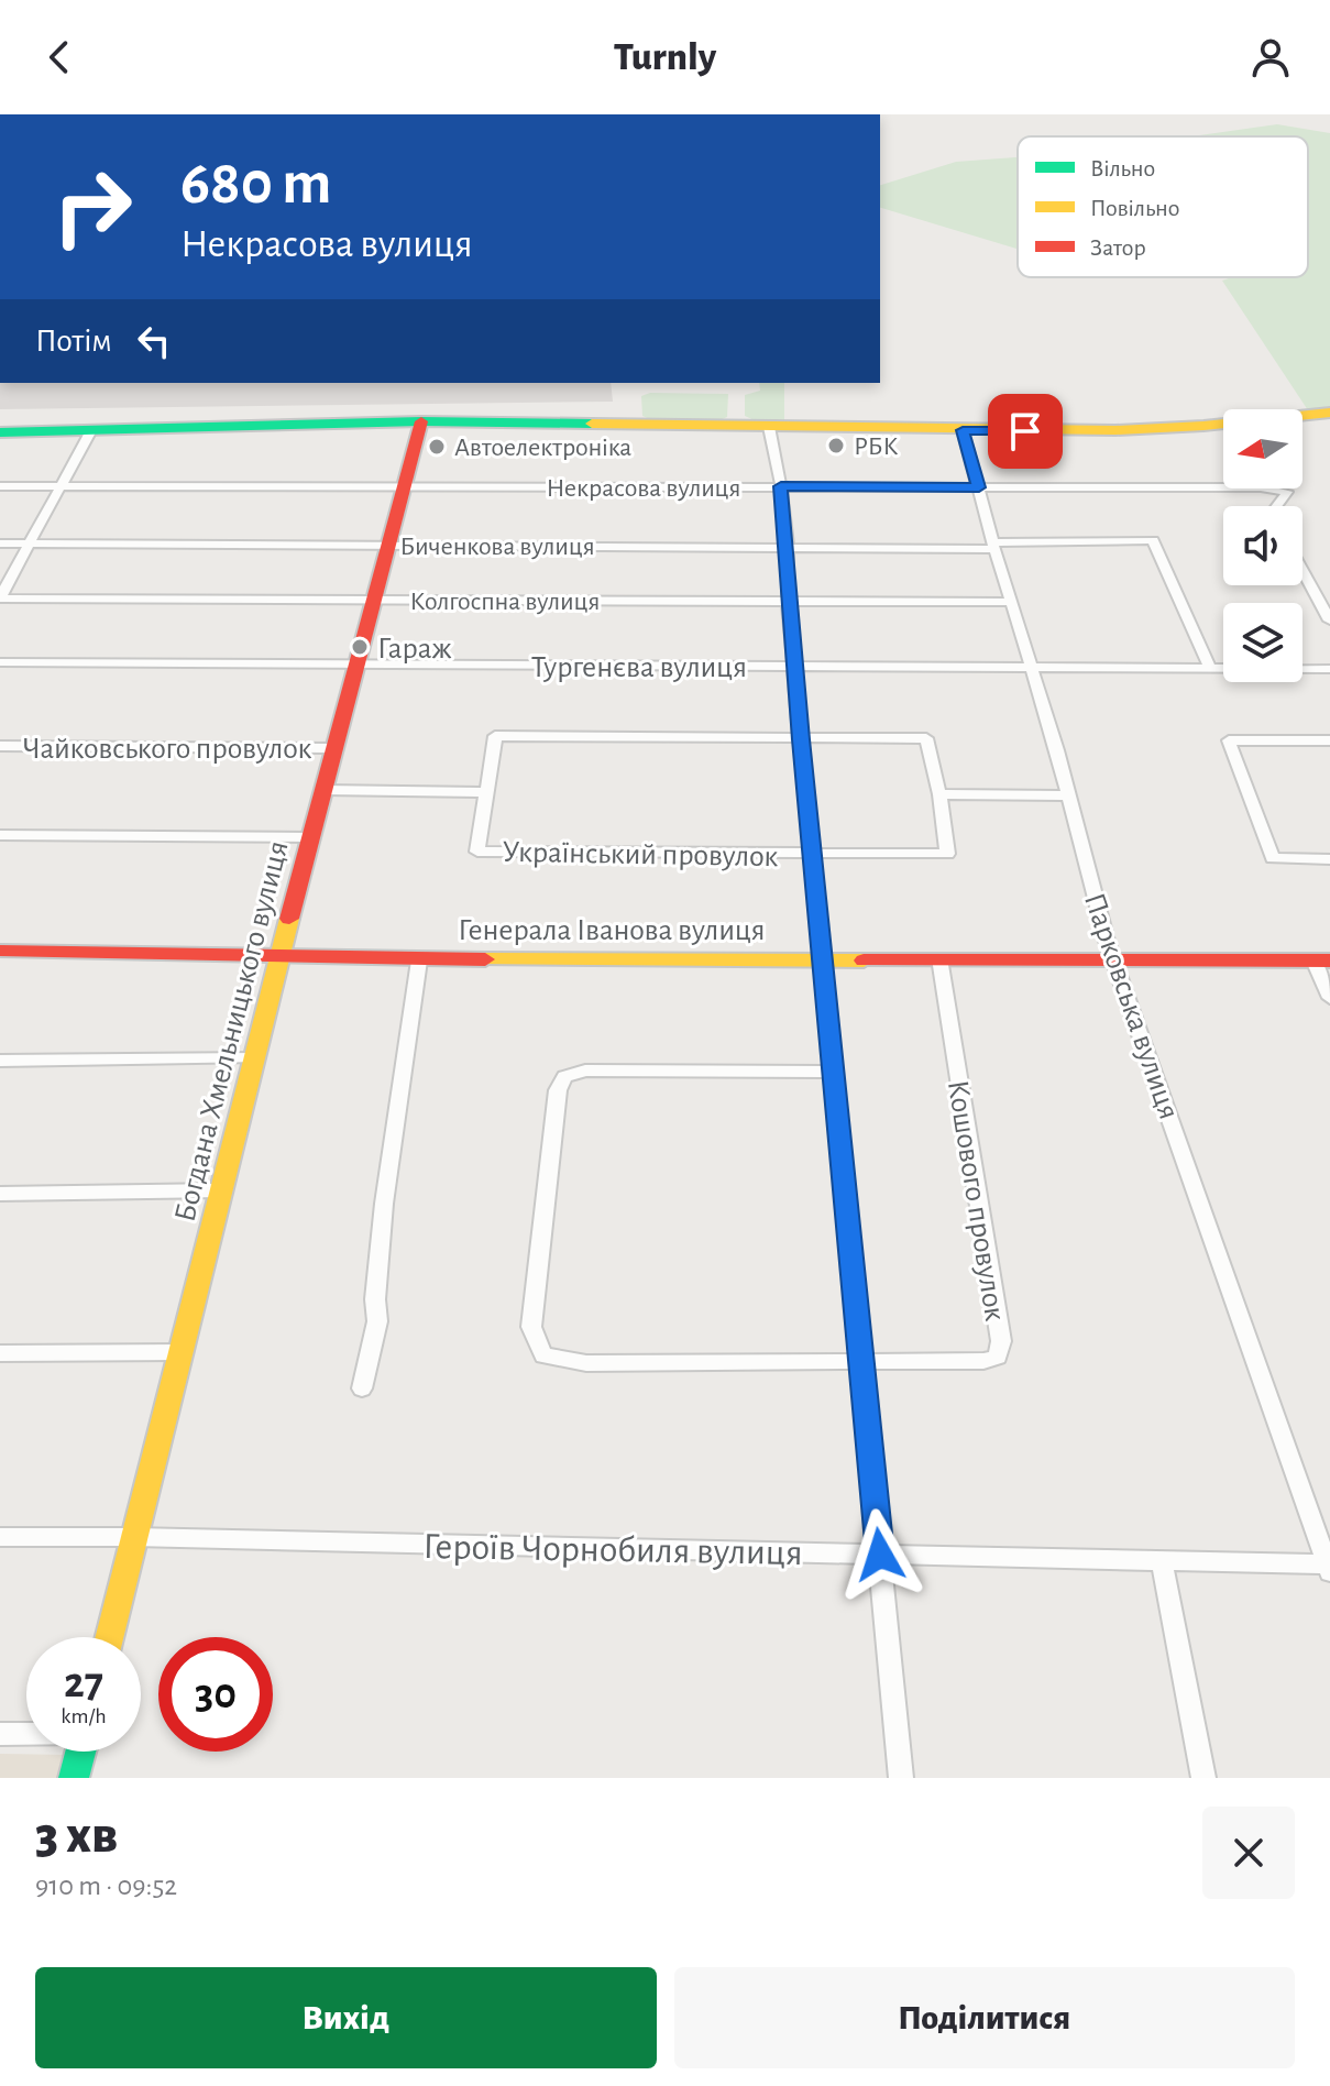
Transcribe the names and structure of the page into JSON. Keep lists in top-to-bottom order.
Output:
{
  "streets": {
    "street": [
      "Некрасова вулиця",
      "Биченкова вулиця",
      "Колгоспна вулиця",
      "Тургенєва вулиця",
      "Чайковського провулок",
      "Український провулок",
      "Генерала Іванова вулиця",
      "Парковська вулиця",
      "Богдана Хмельницького вулиця",
      "Кошового провулок",
      "Героїв Чорнобиля вулиця"
    ]
  },
  "crossings": [
    ["Некрасова вулиця", "Парковська вулиця"],
    ["Некрасова вулиця", "Богдана Хмельницького вулиця"],
    ["Биченкова вулиця", "Тургенєва вулиця"],
    ["Биченкова вулиця", "Парковська вулиця"],
    ["Биченкова вулиця", "Богдана Хмельницького вулиця"],
    ["Колгоспна вулиця", "Парковська вулиця"],
    ["Колгоспна вулиця", "Богдана Хмельницького вулиця"],
    ["Тургенєва вулиця", "Парковська вулиця"],
    ["Тургенєва вулиця", "Богдана Хмельницького вулиця"],
    ["Чайковського провулок", "Богдана Хмельницького вулиця"],
    ["Генерала Іванова вулиця", "Парковська вулиця"],
    ["Генерала Іванова вулиця", "Богдана Хмельницького вулиця"],
    ["Генерала Іванова вулиця", "Кошового провулок"],
    ["Парковська вулиця", "Героїв Чорнобиля вулиця"],
    ["Богдана Хмельницького вулиця", "Героїв Чорнобиля вулиця"]
  ],
  "places": ["РБК", "Автоелектроніка", "Гараж"],
  "legend": ["Вільно", "Повільно", "Затор"],
  "north": "left",
  "page": {
    "header": "Turnly",
    "turn": ["680 m", "Некрасова вулиця"],
    "then": "Потім",
    "speed": "27 km/h",
    "limit": "30",
    "heading": ["3 хв", "910 m · 09:52"],
    "buttons": ["Вихід", "Поділитися"]
  }
}
